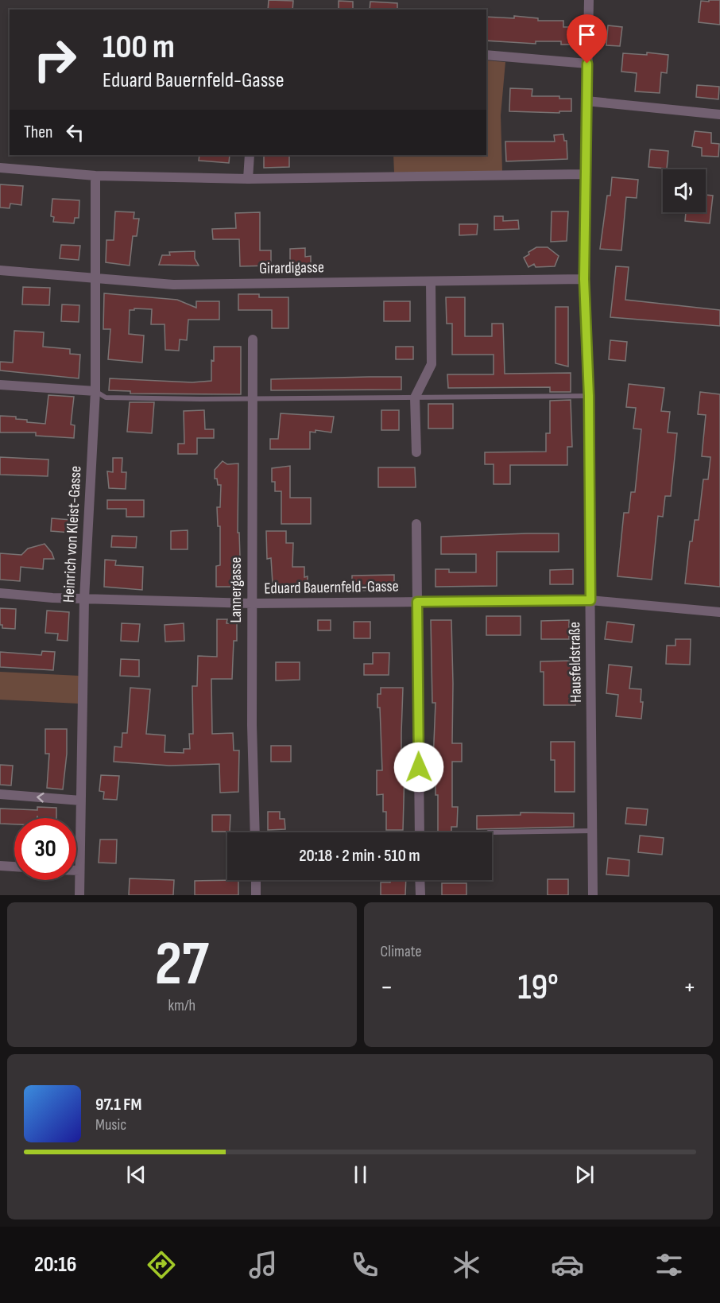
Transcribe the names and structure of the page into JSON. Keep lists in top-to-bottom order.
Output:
{
  "streets": {
    "street": [
      "Girardigasse",
      "Heinrich von Kleist-Gasse",
      "Eduard Bauernfeld-Gasse",
      "Lannergasse",
      "Hausfeldstraße"
    ]
  },
  "crossings": [
    ["Girardigasse", "Heinrich von Kleist-Gasse"],
    ["Girardigasse", "Hausfeldstraße"],
    ["Heinrich von Kleist-Gasse", "Eduard Bauernfeld-Gasse"],
    ["Eduard Bauernfeld-Gasse", "Lannergasse"],
    ["Eduard Bauernfeld-Gasse", "Hausfeldstraße"]
  ],
  "page": {
    "turn": ["100 m", "Eduard Bauernfeld-Gasse"],
    "then": "Then",
    "limit": "30",
    "trip": "20:18 · 2 min · 510 m",
    "tile": [
      ["27", "km/h"],
      "Climate"
    ],
    "heat": ["−", "19°", "+"],
    "song": ["97.1 FM", "Music"],
    "tabs": "20:16"
  }
}
